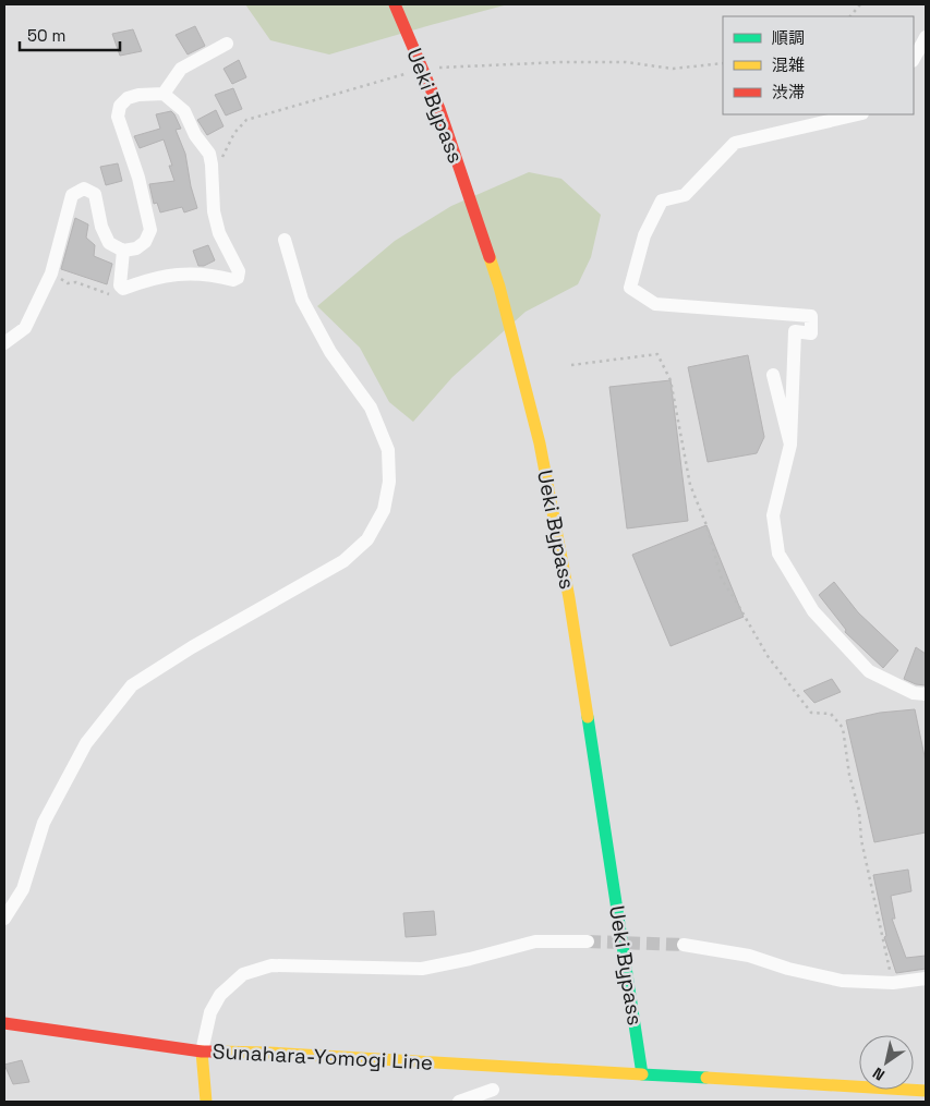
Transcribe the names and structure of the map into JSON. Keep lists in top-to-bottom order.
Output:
{
  "streets": {
    "main road": ["Ueki Bypass", "Sunahara-Yomogi Line"]
  },
  "crossings": [
    ["Ueki Bypass", "Sunahara-Yomogi Line"]
  ],
  "legend": ["順調", "混雑", "渋滞"],
  "scale_bar": "50 m",
  "north": "bottom left"
}
